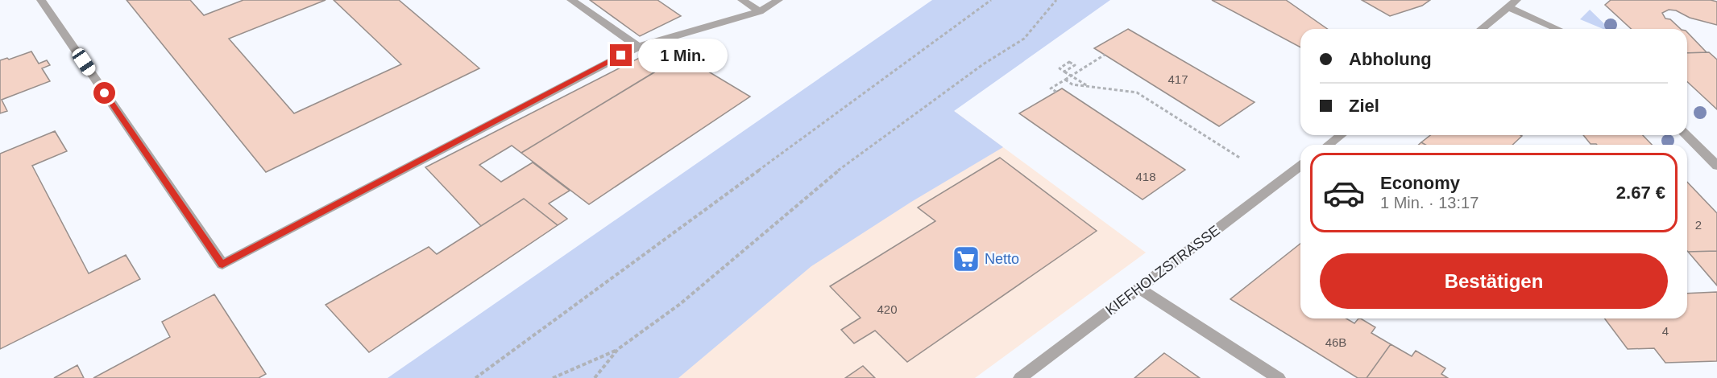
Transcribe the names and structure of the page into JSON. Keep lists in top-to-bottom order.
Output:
{
  "streets": {
    "street": ["KIEFHOLZSTRASSE"]
  },
  "places": {
    "supermarket": ["Netto"]
  },
  "house_numbers": [
    "417",
    "418",
    "2",
    "420",
    "4",
    "46B"
  ],
  "page": {
    "banner": ["Abholung", "Ziel"],
    "bubble": "1 Min.",
    "list": [
      {
        "name": "Economy",
        "note": "1 Min. · 13:17",
        "value": "2.67 €"
      }
    ],
    "buttons": "Bestätigen"
  }
}
